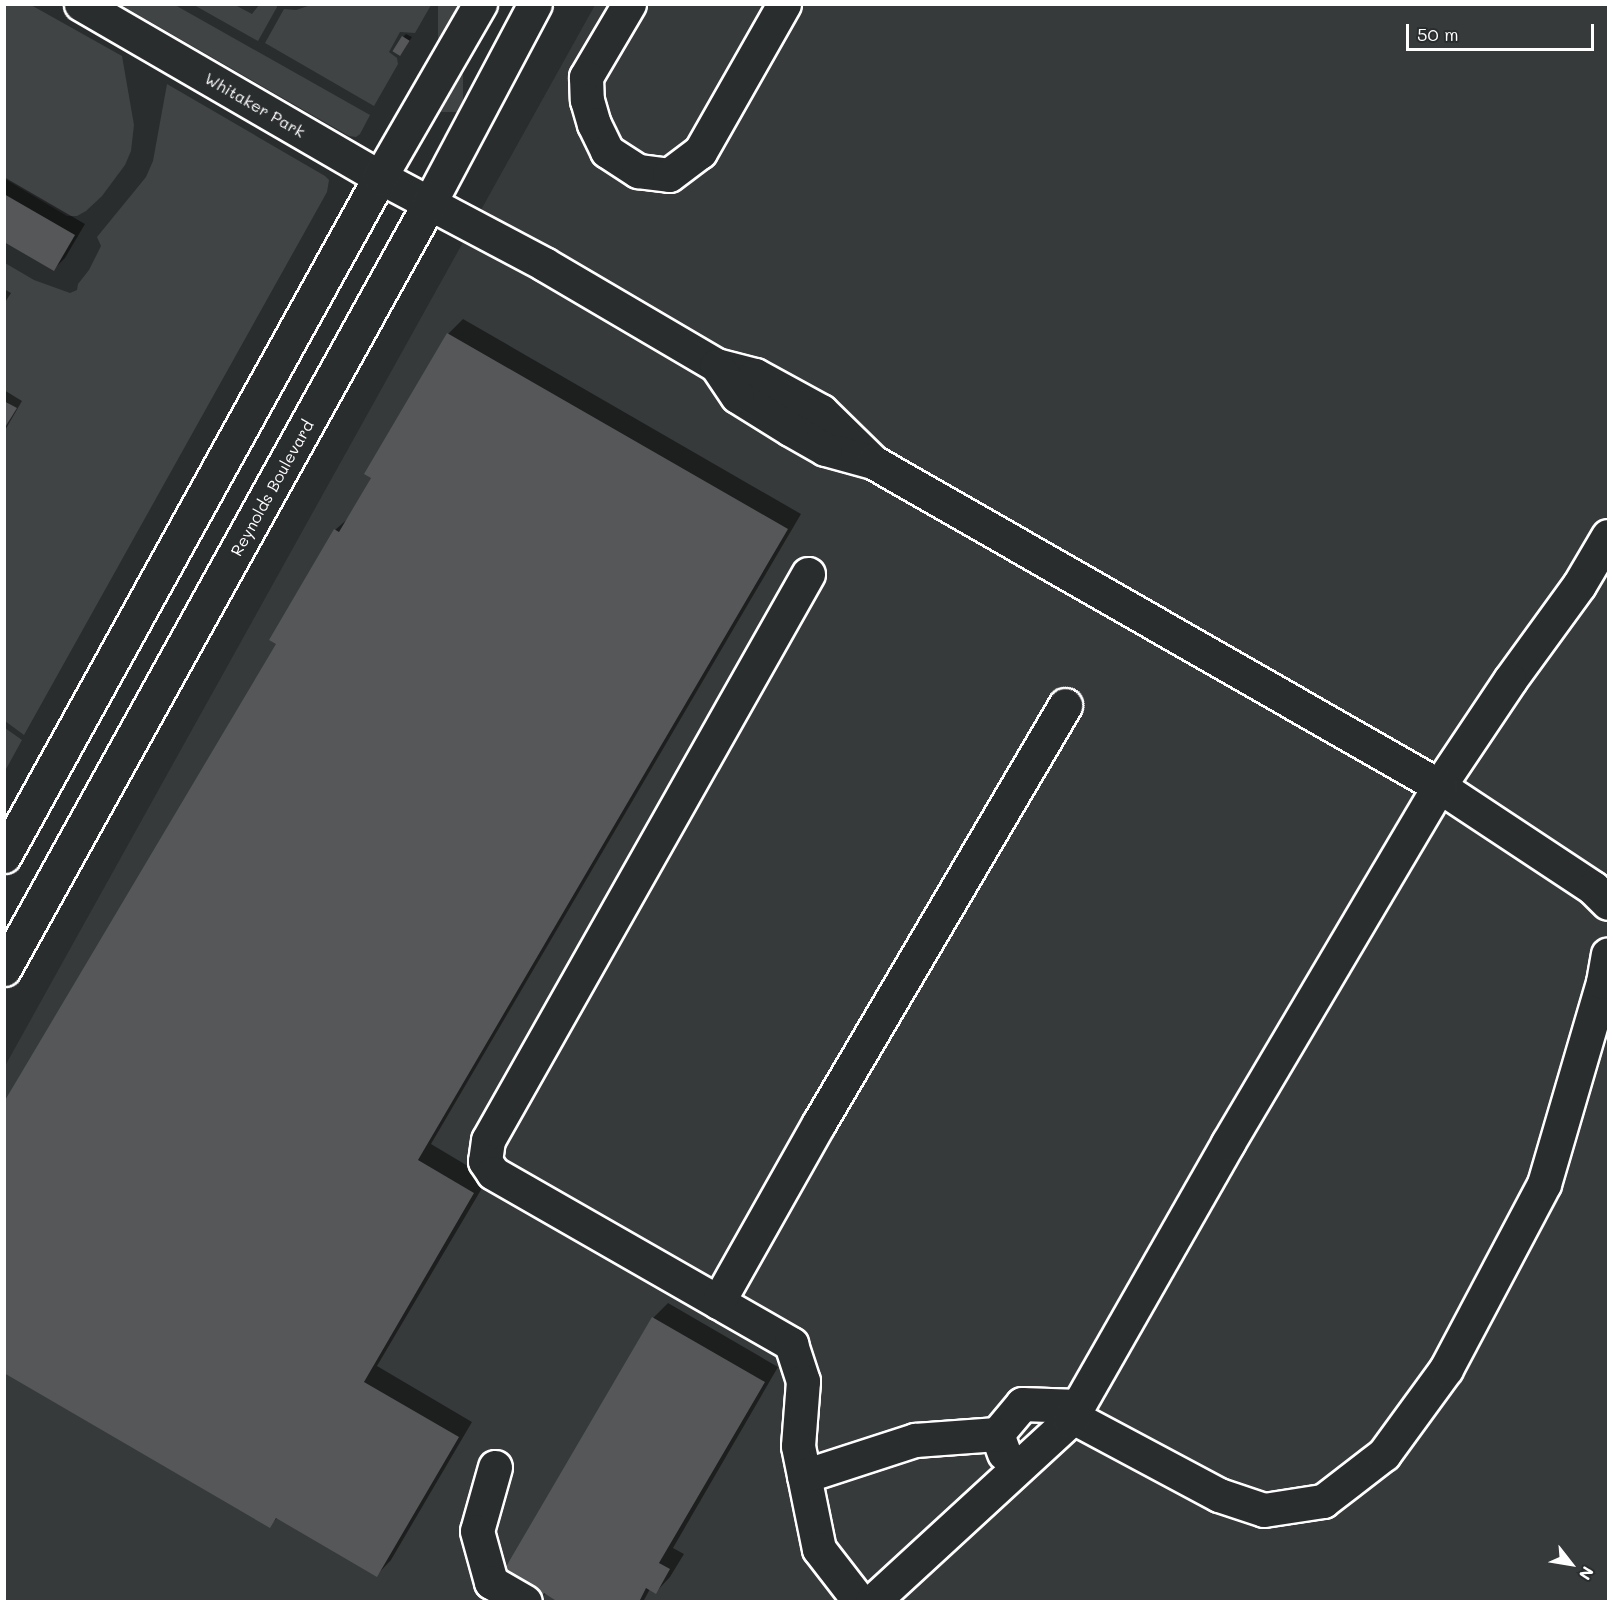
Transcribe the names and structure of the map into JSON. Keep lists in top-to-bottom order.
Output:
{
  "streets": {
    "main road": ["Whitaker Park", "Reynolds Boulevard"]
  },
  "crossings": [
    ["Whitaker Park", "Reynolds Boulevard"]
  ],
  "scale_bar": "50 m",
  "north": "bottom right"
}
